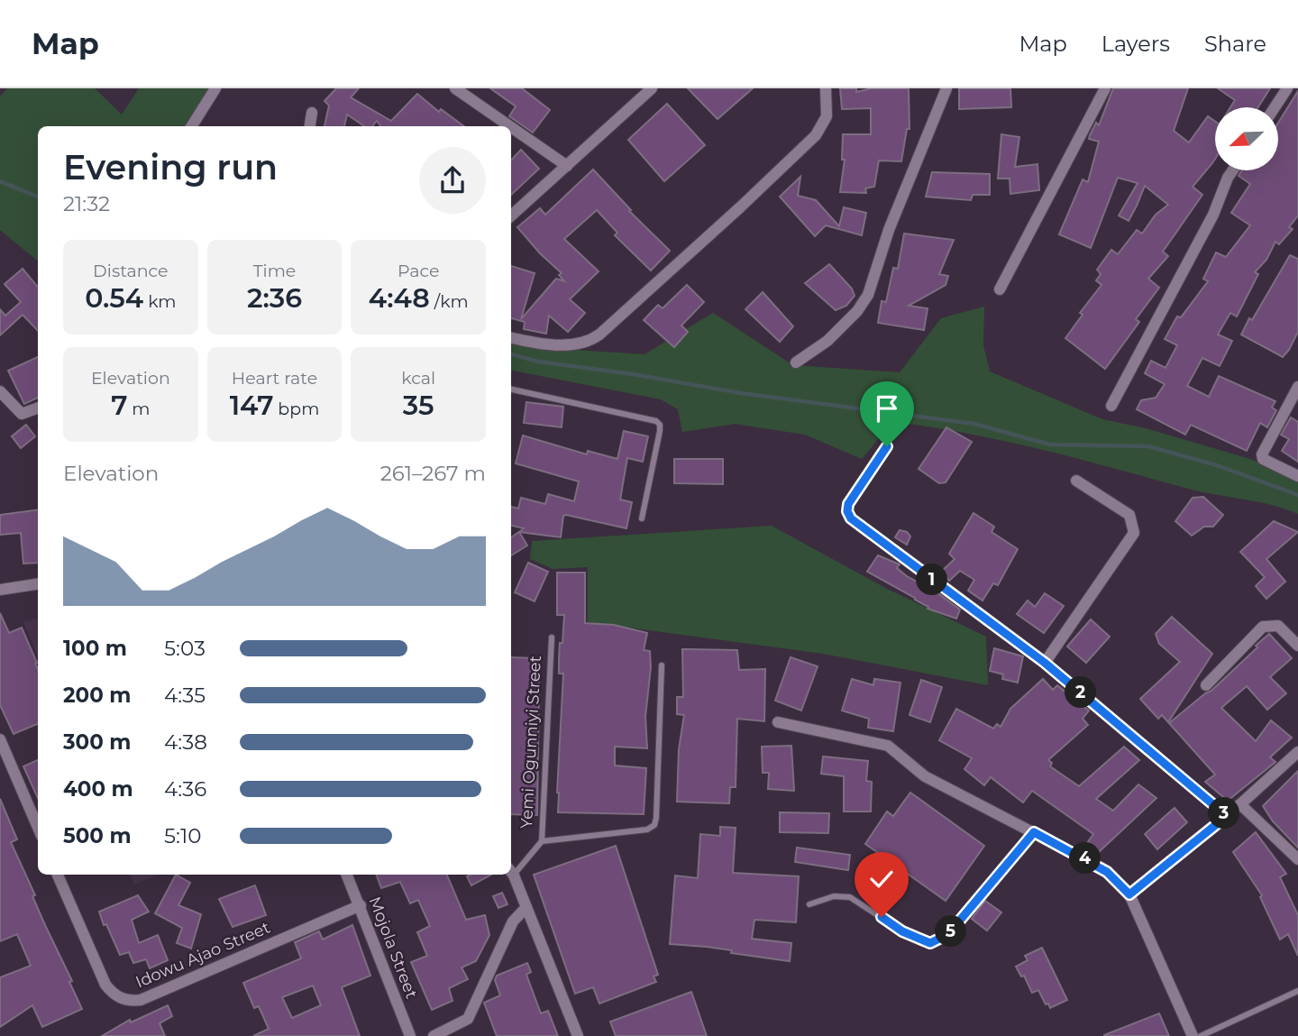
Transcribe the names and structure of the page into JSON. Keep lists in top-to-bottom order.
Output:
{
  "streets": {
    "street": ["Mojola Street", "Idowu Ajao Street"],
    "lane": ["Yemi Ogunniyi Street"]
  },
  "crossings": [
    ["Mojola Street", "Idowu Ajao Street"]
  ],
  "north": "bottom left",
  "page": {
    "header": "Map",
    "nav": ["Map", "Layers", "Share"],
    "heading": ["Evening run", "21:32"],
    "stats": [
      ["Distance", "0.54 km"],
      ["Time", "2:36"],
      ["Pace", "4:48 /km"],
      ["Elevation", "7 m"],
      ["Heart rate", "147 bpm"],
      ["kcal", "35"]
    ],
    "chart": ["Elevation", "261–267 m"],
    "pins": [
      "1",
      "2",
      "3",
      "4",
      "5"
    ],
    "list": [
      {
        "name": "100 m",
        "note": "5:03"
      },
      {
        "name": "200 m",
        "note": "4:35"
      },
      {
        "name": "300 m",
        "note": "4:38"
      },
      {
        "name": "400 m",
        "note": "4:36"
      },
      {
        "name": "500 m",
        "note": "5:10"
      }
    ]
  }
}
